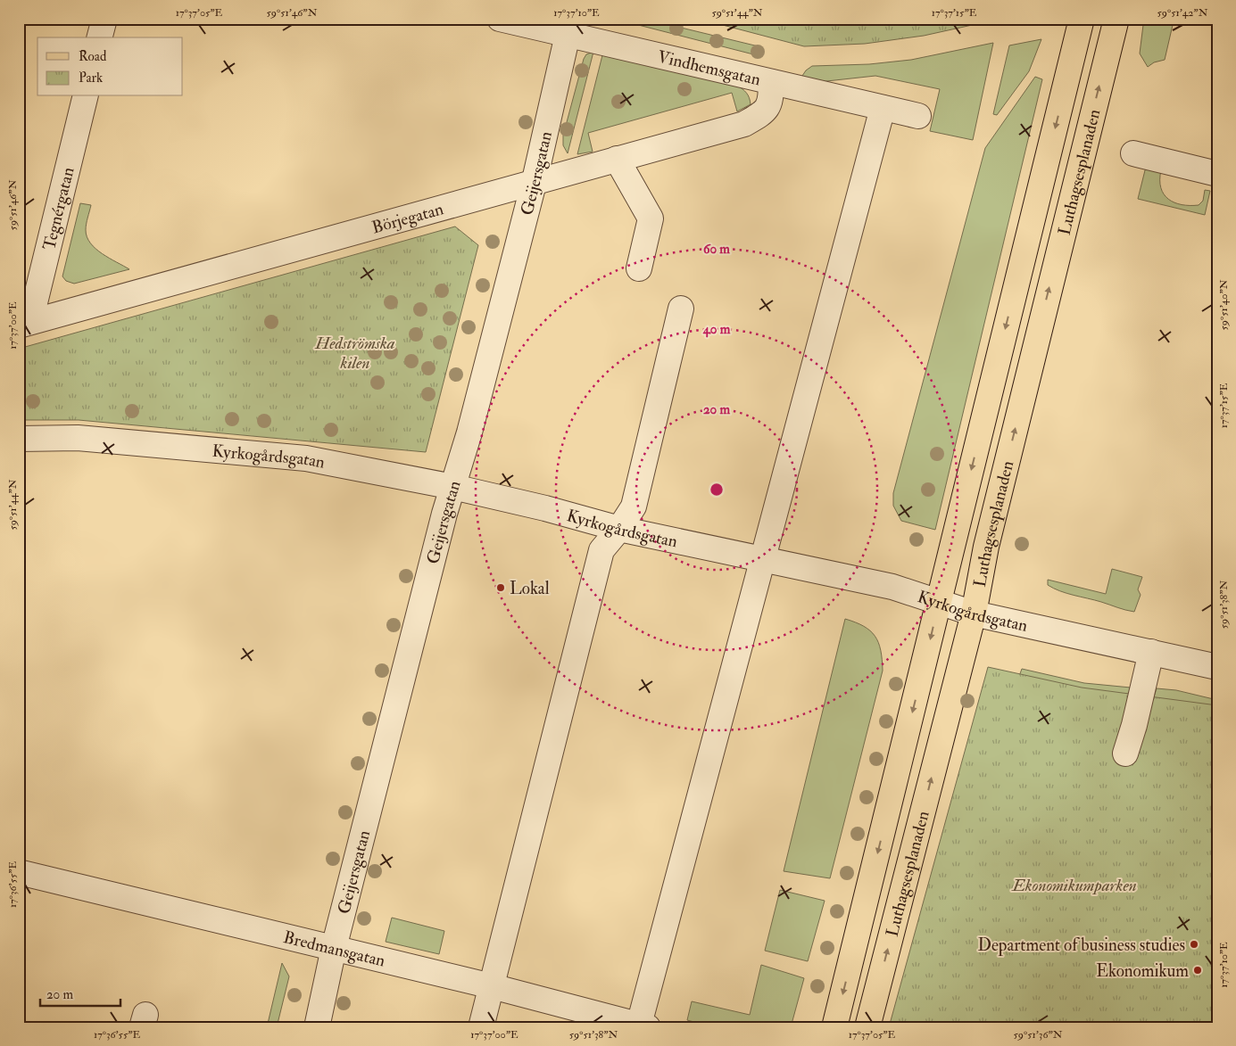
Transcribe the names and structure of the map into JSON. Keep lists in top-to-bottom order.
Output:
{
  "streets": {
    "main road": ["Luthagsesplanaden"],
    "street": [
      "Vindhemsgatan",
      "Geijersgatan",
      "Tegnérgatan",
      "Börjegatan",
      "Kyrkogårdsgatan",
      "Bredmansgatan"
    ]
  },
  "crossings": [
    ["Vindhemsgatan", "Geijersgatan"],
    ["Vindhemsgatan", "Börjegatan"],
    ["Luthagsesplanaden", "Kyrkogårdsgatan"],
    ["Geijersgatan", "Börjegatan"],
    ["Geijersgatan", "Kyrkogårdsgatan"],
    ["Geijersgatan", "Bredmansgatan"],
    ["Tegnérgatan", "Börjegatan"]
  ],
  "parks": ["Hedströmska kilen", "Ekonomikumparken"],
  "places": ["Lokal", "Department of business studies", "Ekonomikum"],
  "legend": ["Road", "Park"],
  "scale_bar": "20 m",
  "coordinates": [
    "17°37'05\"E",
    "59°51'46\"N",
    "17°37'10\"E",
    "59°51'44\"N",
    "17°37'15\"E",
    "59°51'42\"N",
    "59°51'40\"N",
    "17°37'00\"E",
    "59°51'38\"N",
    "17°36'55\"E",
    "59°51'36\"N"
  ],
  "rings": ["60 m", "40 m", "20 m"]
}
